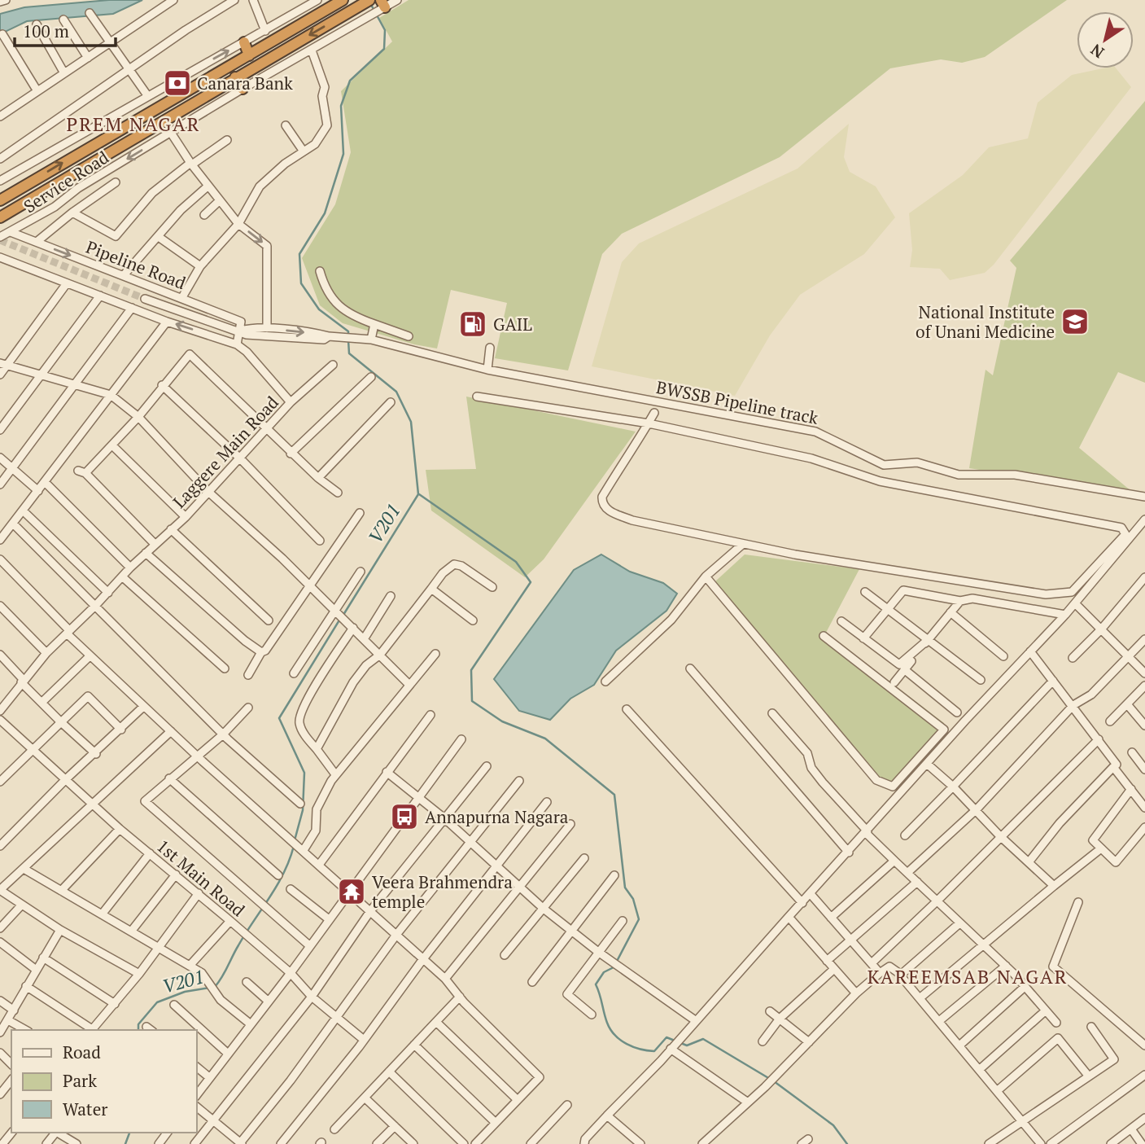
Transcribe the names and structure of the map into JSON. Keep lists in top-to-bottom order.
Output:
{
  "streets": {
    "street": [
      "Service Road",
      "Pipeline Road",
      "BWSSB Pipeline track",
      "Laggere Main Road",
      "1st Main Road"
    ]
  },
  "crossings": [
    ["Service Road", "Pipeline Road"]
  ],
  "one_way": ["Pipeline Road"],
  "districts": ["PREM NAGAR", "KAREEMSAB NAGAR"],
  "water": ["V201"],
  "places": {
    "bank": ["Canara Bank"],
    "school or university": ["National Institute of Unani Medicine"],
    "fuel station": ["GAIL"],
    "bus stop": ["Annapurna Nagara"],
    "temple": ["Veera Brahmendra temple"]
  },
  "legend": ["Road", "Park", "Water"],
  "scale_bar": "100 m",
  "north": "bottom left"
}
